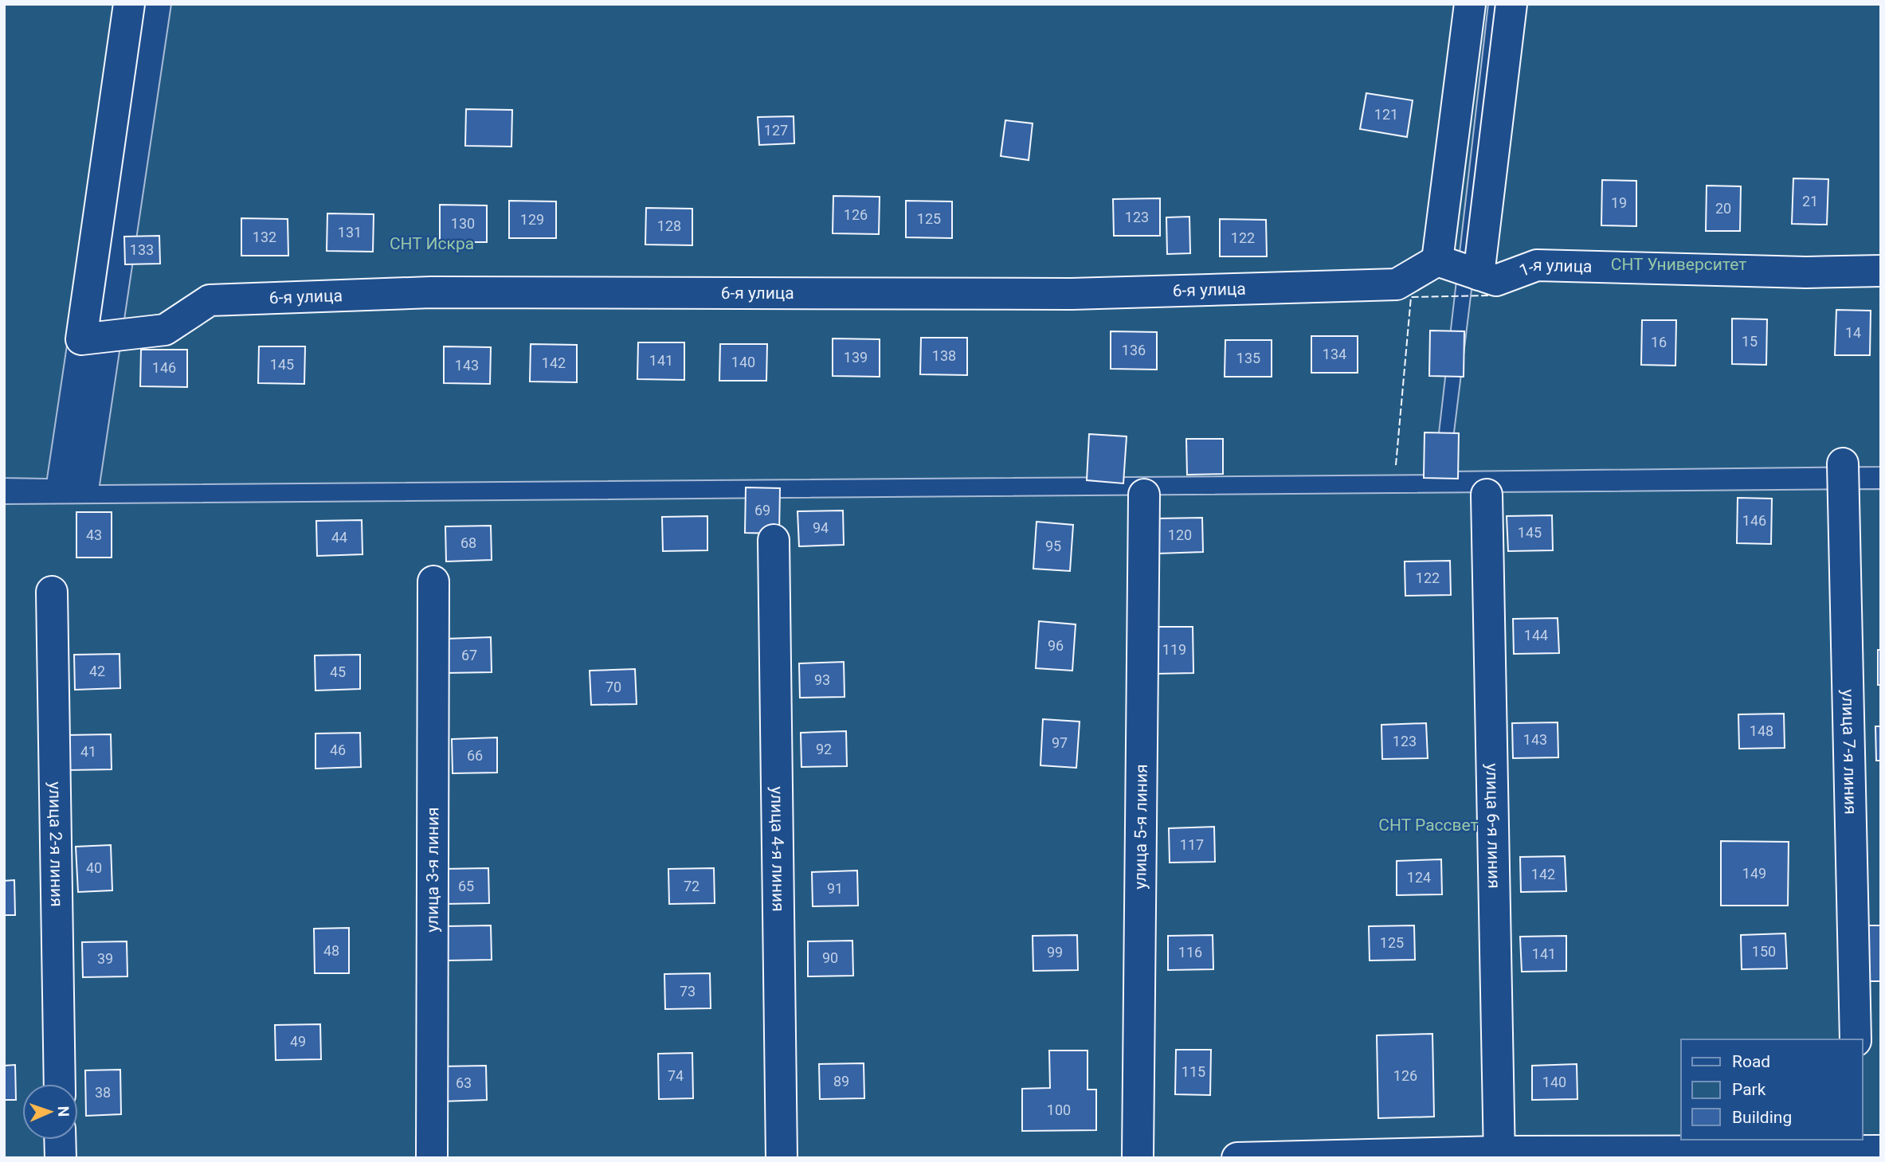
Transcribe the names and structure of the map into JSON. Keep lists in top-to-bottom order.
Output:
{
  "streets": {
    "street": [
      "1-я улица",
      "6-я улица",
      "улица 7-я линия",
      "улица 5-я линия",
      "улица 6-я линия",
      "улица 2-я линия",
      "улица 4-я линия",
      "улица 3-я линия"
    ]
  },
  "crossings": [
    ["1-я улица", "6-я улица"]
  ],
  "parks": ["СНТ Искра", "СНТ Университет", "СНТ Рассвет"],
  "house_numbers": [
    "121",
    "127",
    "21",
    "19",
    "20",
    "126",
    "123",
    "125",
    "129",
    "130",
    "128",
    "131",
    "132",
    "122",
    "133",
    "14",
    "15",
    "16",
    "136",
    "134",
    "138",
    "139",
    "135",
    "141",
    "140",
    "142",
    "145",
    "143",
    "146",
    "69",
    "146",
    "94",
    "145",
    "43",
    "120",
    "44",
    "68",
    "95",
    "122",
    "144",
    "96",
    "119",
    "67",
    "42",
    "45",
    "93",
    "70",
    "148",
    "143",
    "123",
    "97",
    "92",
    "46",
    "41",
    "66",
    "117",
    "40",
    "149",
    "142",
    "124",
    "65",
    "72",
    "91",
    "125",
    "48",
    "150",
    "99",
    "116",
    "141",
    "90",
    "39",
    "73",
    "49",
    "115",
    "74",
    "126",
    "89",
    "140",
    "63",
    "38",
    "100"
  ],
  "legend": ["Road", "Park", "Building"],
  "north": "right"
}
